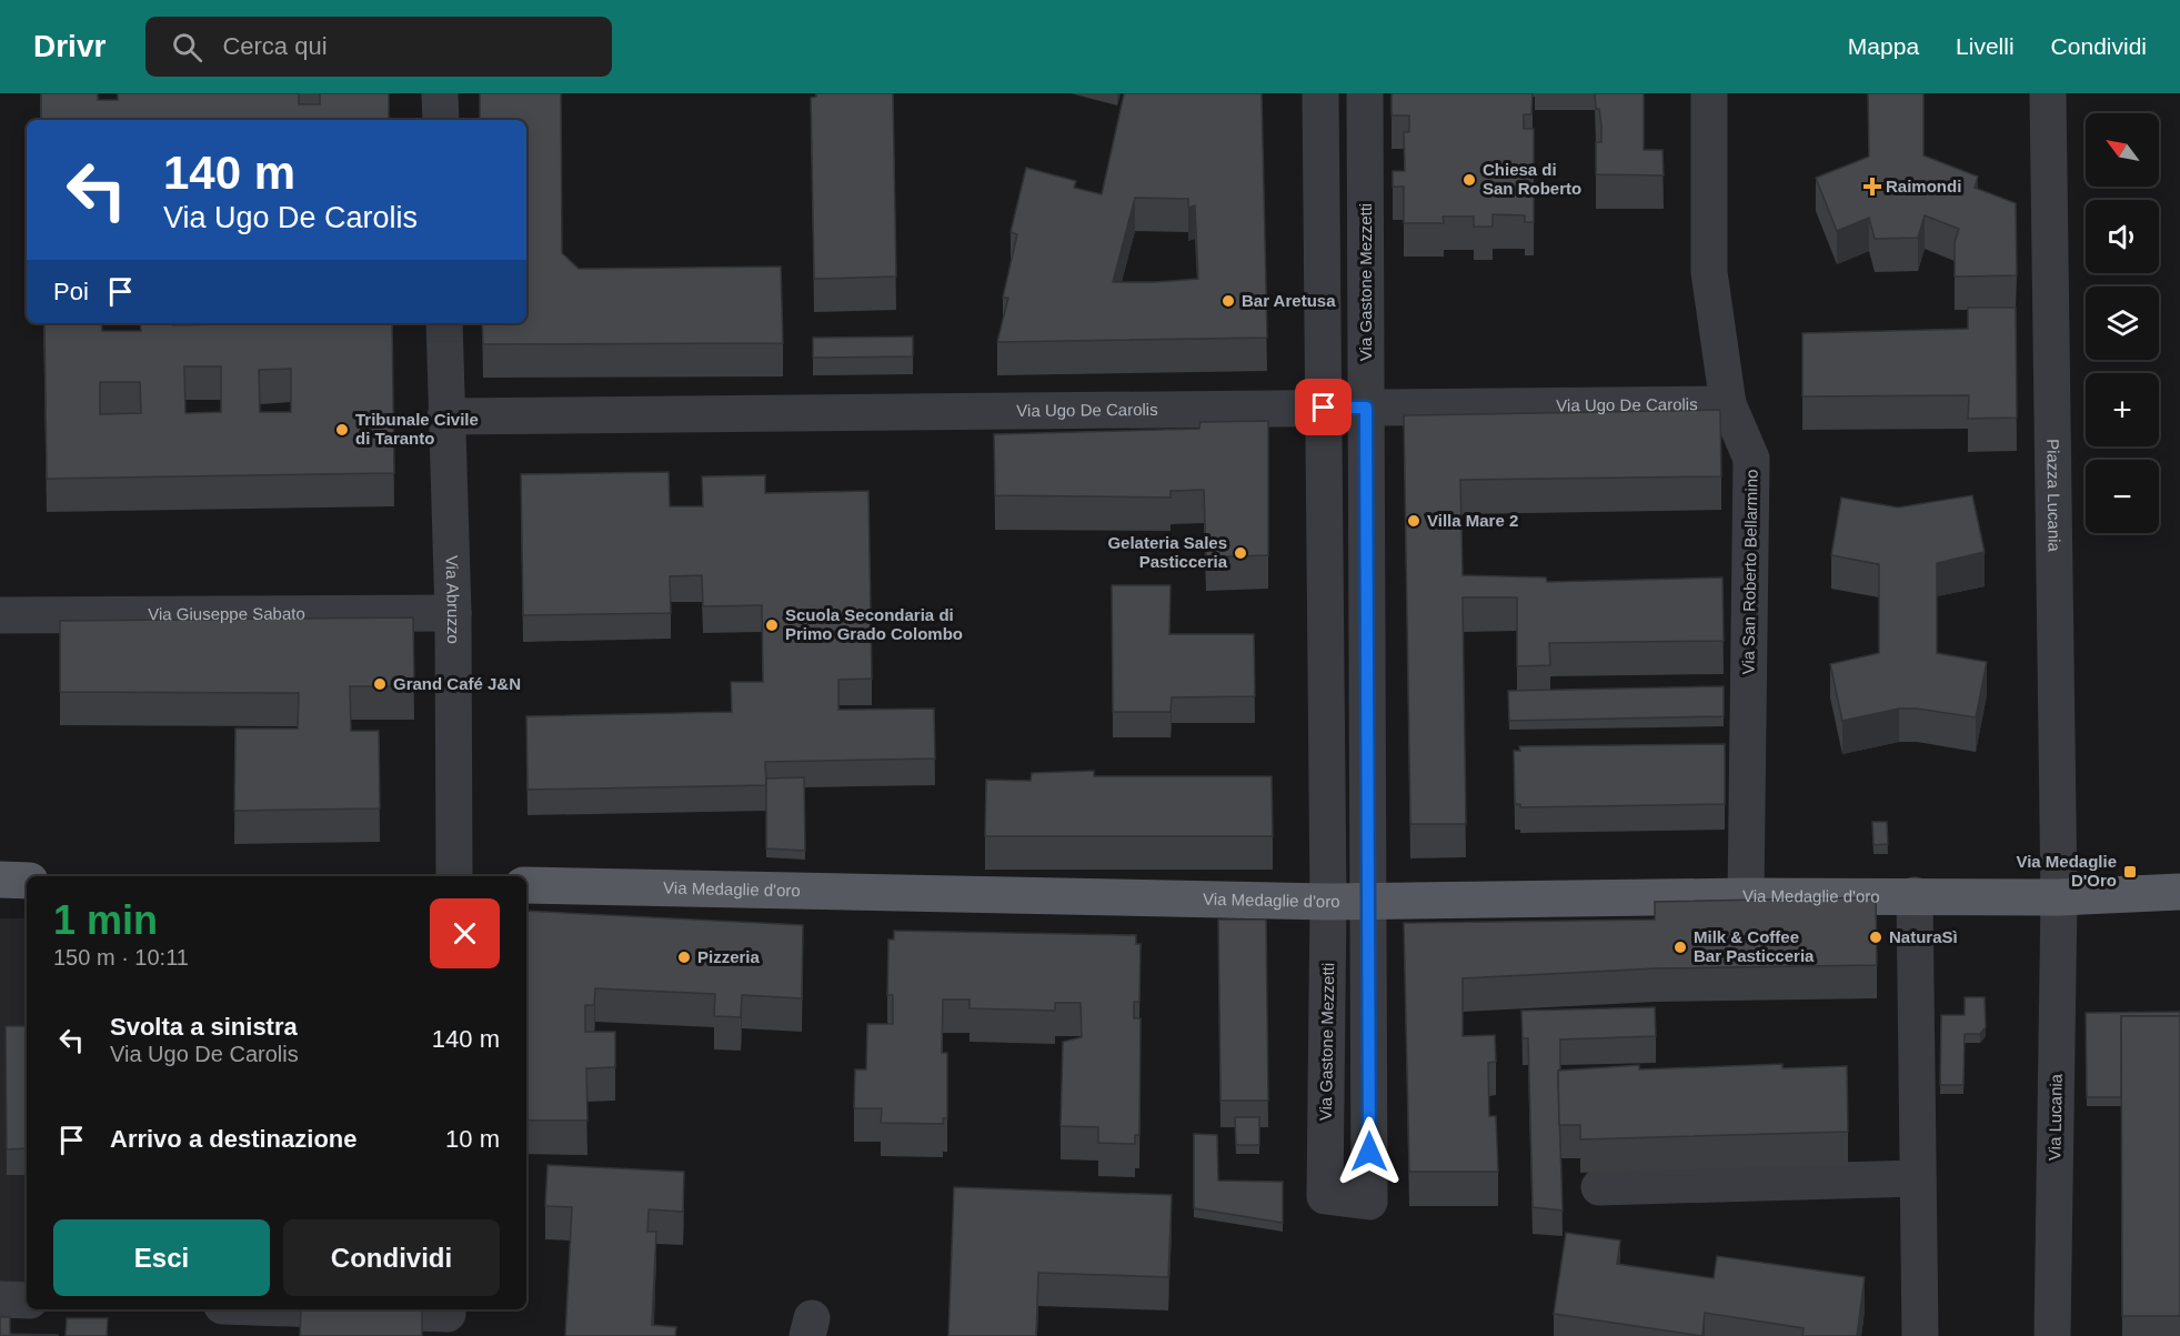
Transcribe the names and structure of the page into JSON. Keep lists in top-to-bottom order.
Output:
{
  "streets": {
    "main road": ["Via Medaglie d'oro"],
    "street": [
      "Via Gastone Mezzetti",
      "Via Ugo De Carolis",
      "Piazza Lucania",
      "Via San Roberto Bellarmino",
      "Via Abruzzo",
      "Via Giuseppe Sabato",
      "Via Lucania"
    ]
  },
  "crossings": [
    ["Via Gastone Mezzetti", "Via Ugo De Carolis"],
    ["Via Gastone Mezzetti", "Via Medaglie d'oro"],
    ["Via Ugo De Carolis", "Via San Roberto Bellarmino"],
    ["Via Ugo De Carolis", "Via Abruzzo"],
    ["Piazza Lucania", "Via Medaglie d'oro"],
    ["Piazza Lucania", "Via Lucania"],
    ["Via San Roberto Bellarmino", "Via Medaglie d'oro"],
    ["Via Abruzzo", "Via Giuseppe Sabato"],
    ["Via Medaglie d'oro", "Via Lucania"]
  ],
  "places": {
    "other": [
      "Chiesa di San Roberto",
      "Bar Aretusa",
      "Tribunale Civile di Taranto",
      "Villa Mare 2",
      "Gelateria Sales Pasticceria",
      "Scuola Secondaria di Primo Grado Colombo",
      "Grand Café J&N",
      "NaturaSì",
      "Milk & Coffee Bar Pasticceria",
      "Pizzeria"
    ],
    "health": ["Raimondi"],
    "transit": ["Via Medaglie D'Oro"]
  },
  "north": "top left",
  "page": {
    "header": "Drivr",
    "search": "Cerca qui",
    "nav": ["Mappa", "Livelli", "Condividi"],
    "map_buttons": ["+", "−"],
    "turn": ["140 m", "Via Ugo De Carolis"],
    "then": "Poi",
    "heading": ["1 min", "150 m · 10:11"],
    "list": [
      {
        "name": "Svolta a sinistra",
        "note": "Via Ugo De Carolis",
        "value": "140 m"
      },
      {
        "name": "Arrivo a destinazione",
        "value": "10 m"
      }
    ],
    "buttons": ["Esci", "Condividi"]
  }
}
